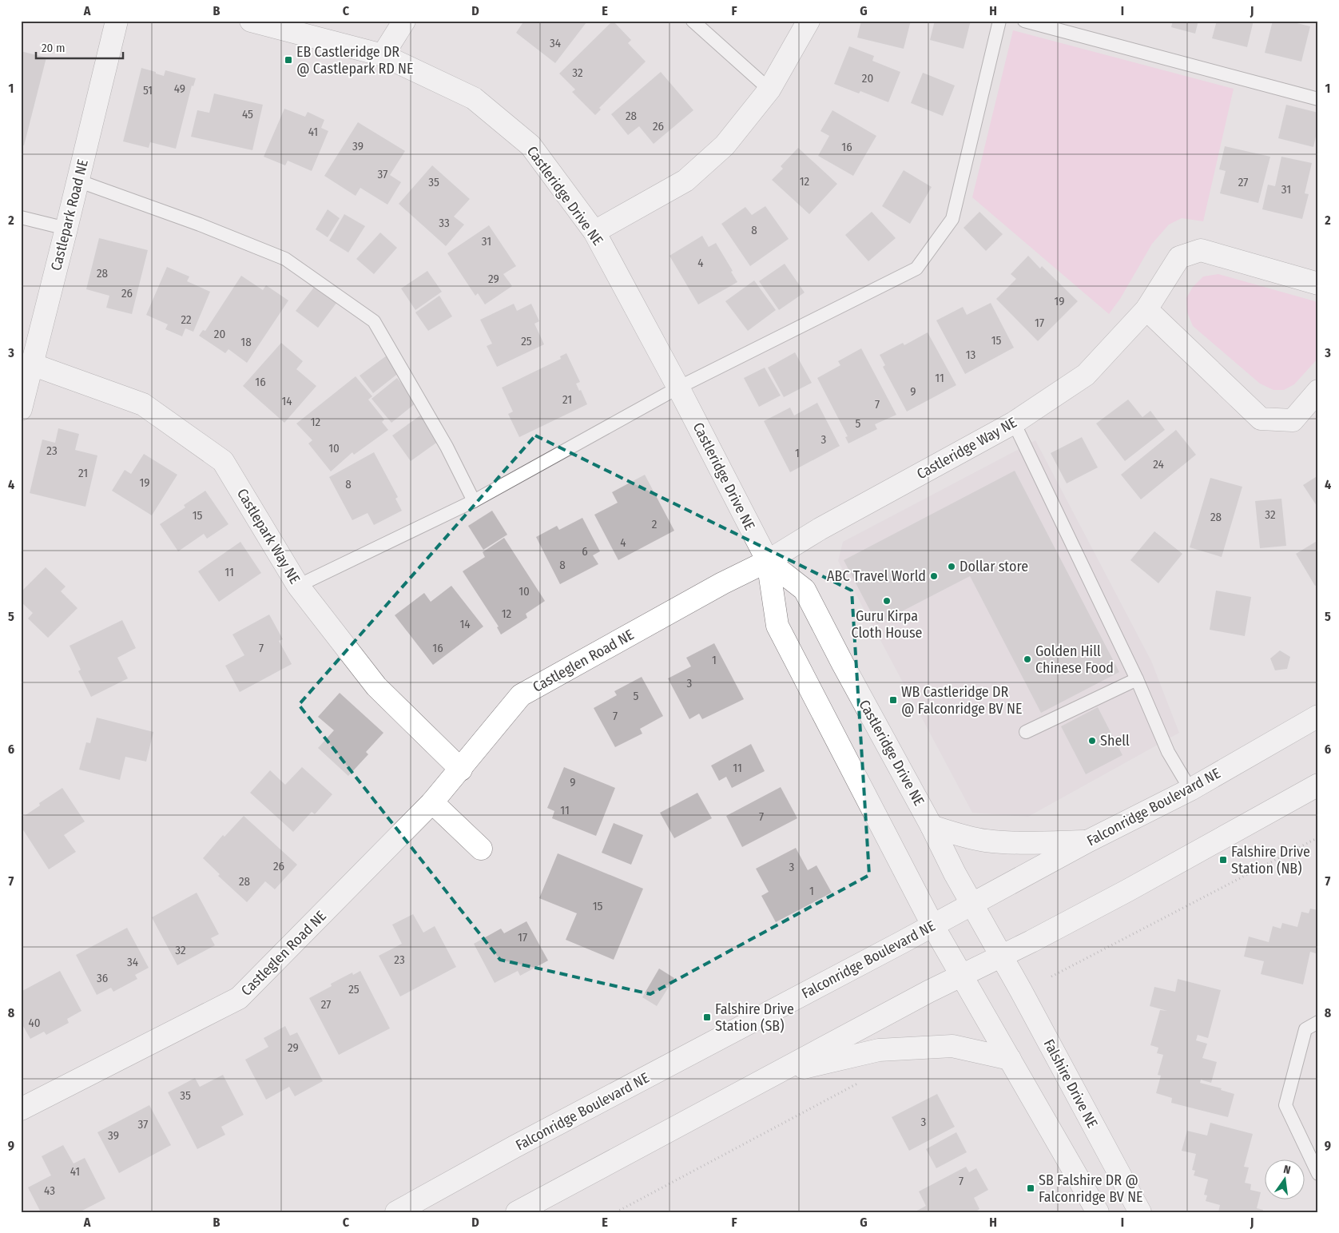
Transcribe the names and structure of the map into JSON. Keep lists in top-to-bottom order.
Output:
{
  "streets": {
    "street": [
      "Castleridge Drive NE",
      "Castlepark Road NE",
      "Castleridge Way NE",
      "Castlepark Way NE",
      "Castleglen Road NE",
      "Falconridge Boulevard NE",
      "Falshire Drive NE"
    ]
  },
  "crossings": [
    ["Castleridge Drive NE", "Castleridge Way NE"],
    ["Castleridge Drive NE", "Castleglen Road NE"],
    ["Castleridge Drive NE", "Falconridge Boulevard NE"],
    ["Castleridge Drive NE", "Falshire Drive NE"],
    ["Castlepark Road NE", "Castlepark Way NE"],
    ["Castleridge Way NE", "Castleglen Road NE"],
    ["Castlepark Way NE", "Castleglen Road NE"]
  ],
  "places": {
    "transit": [
      "EB Castleridge DR @ Castlepark RD NE",
      "WB Castleridge DR @ Falconridge BV NE",
      "Falshire Drive Station (NB)",
      "Falshire Drive Station (SB)",
      "SB Falshire DR @ Falconridge BV NE"
    ],
    "other": [
      "Dollar store",
      "ABC Travel World",
      "Guru Kirpa Cloth House",
      "Golden Hill Chinese Food",
      "Shell"
    ]
  },
  "house_numbers": [
    "34",
    "32",
    "20",
    "49",
    "51",
    "45",
    "28",
    "26",
    "41",
    "39",
    "16",
    "37",
    "12",
    "35",
    "27",
    "31",
    "33",
    "8",
    "31",
    "4",
    "28",
    "29",
    "26",
    "19",
    "22",
    "17",
    "20",
    "15",
    "25",
    "18",
    "13",
    "11",
    "16",
    "9",
    "21",
    "14",
    "7",
    "12",
    "5",
    "3",
    "10",
    "23",
    "1",
    "24",
    "21",
    "19",
    "8",
    "32",
    "15",
    "28",
    "2",
    "4",
    "6",
    "8",
    "11",
    "10",
    "12",
    "14",
    "7",
    "16",
    "1",
    "3",
    "5",
    "7",
    "11",
    "9",
    "11",
    "7",
    "26",
    "3",
    "28",
    "1",
    "15",
    "17",
    "32",
    "23",
    "34",
    "36",
    "25",
    "27",
    "40",
    "29",
    "35",
    "3",
    "37",
    "39",
    "41",
    "7",
    "43"
  ],
  "scale_bar": "20 m",
  "north": "top",
  "grid": {
    "columns": [
      "A",
      "B",
      "C",
      "D",
      "E",
      "F",
      "G",
      "H",
      "I",
      "J"
    ],
    "rows": [
      "1",
      "2",
      "3",
      "4",
      "5",
      "6",
      "7",
      "8",
      "9"
    ]
  }
}
